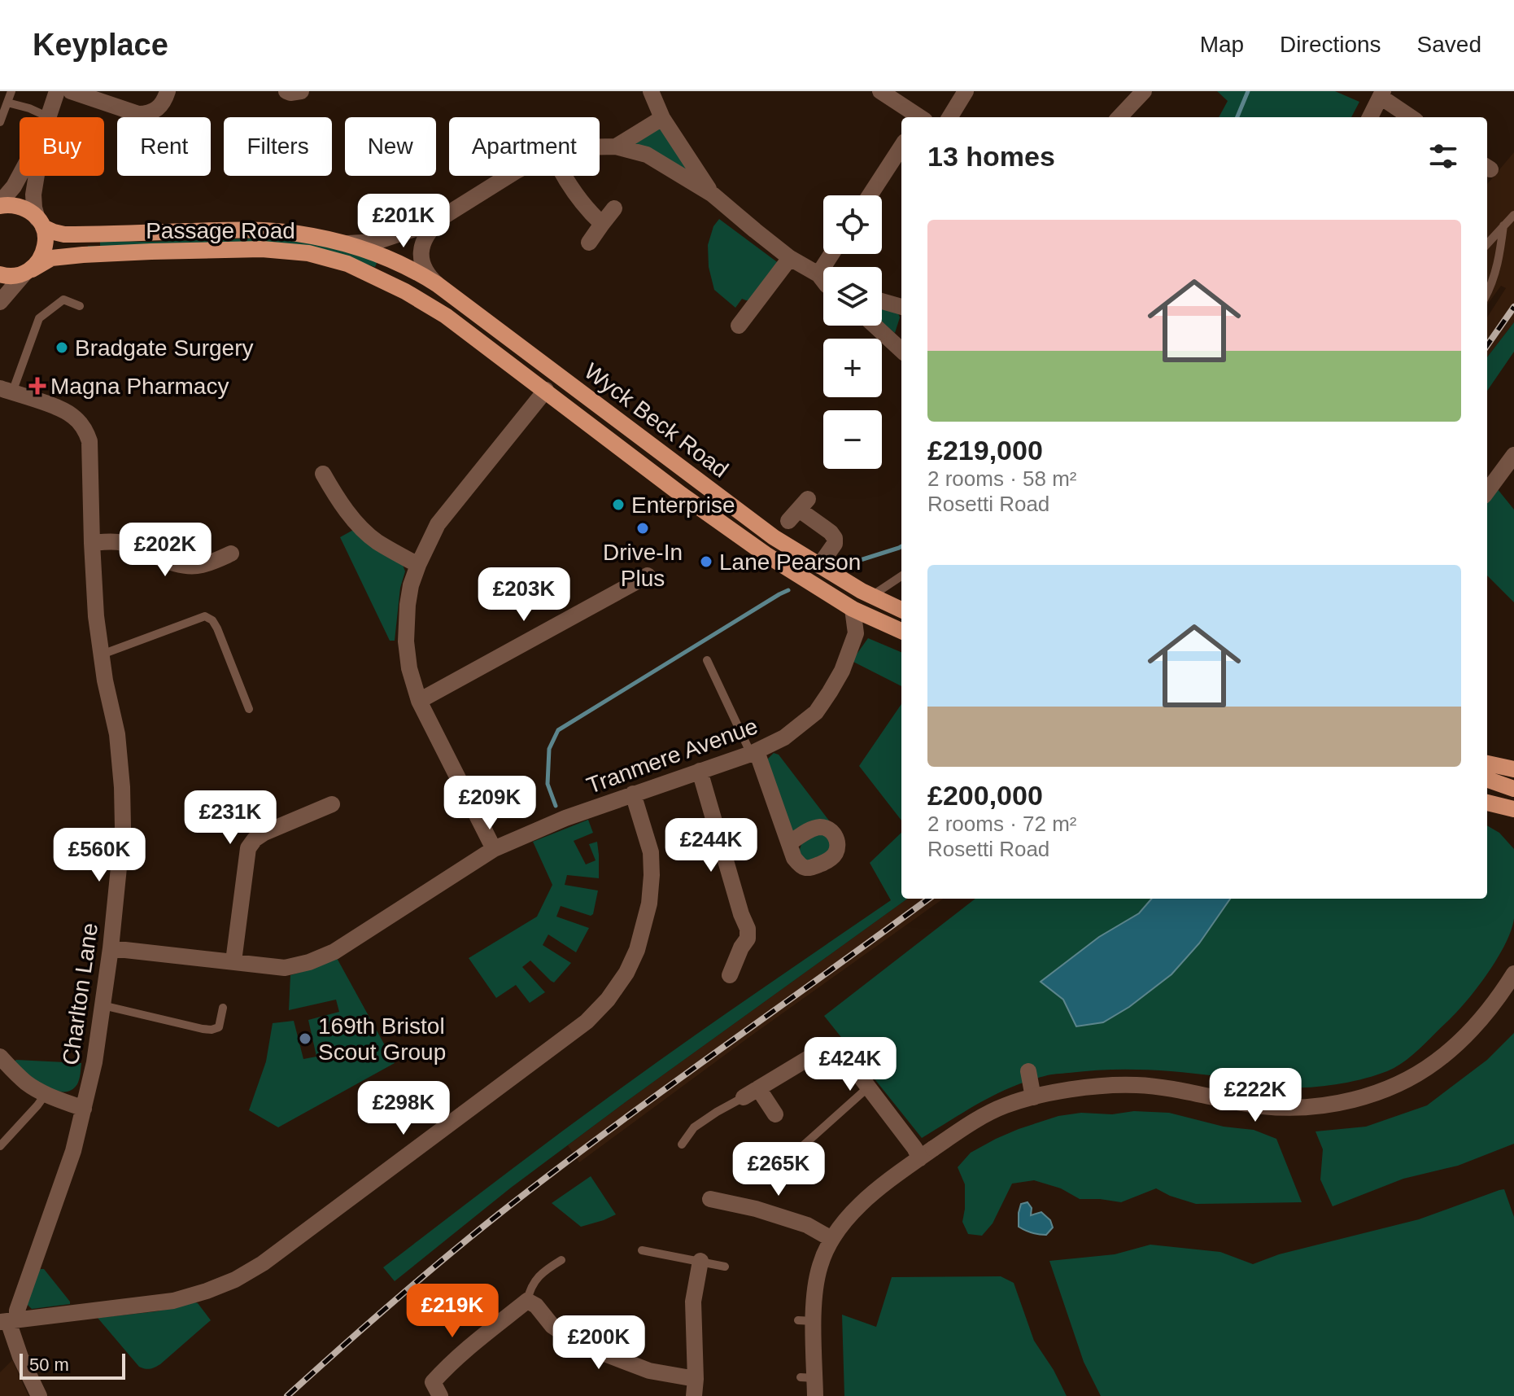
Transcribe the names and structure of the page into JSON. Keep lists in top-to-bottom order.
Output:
{
  "streets": {
    "main road": ["Passage Road", "Wyck Beck Road"],
    "street": ["Tranmere Avenue", "Charlton Lane"]
  },
  "crossings": [
    ["Passage Road", "Wyck Beck Road"],
    ["Wyck Beck Road", "Tranmere Avenue"],
    ["Tranmere Avenue", "Charlton Lane"]
  ],
  "places": {
    "other": [
      "Bradgate Surgery",
      "Enterprise",
      "Drive-In Plus",
      "Lane Pearson",
      "169th Bristol Scout Group"
    ],
    "health": ["Magna Pharmacy"]
  },
  "scale_bar": "50 m",
  "page": {
    "header": "Keyplace",
    "nav": ["Map", "Directions", "Saved"],
    "chip": [
      "Buy",
      "Rent",
      "Filters",
      "New",
      "Apartment"
    ],
    "heading": "13 homes",
    "price": [
      "£201K",
      "£202K",
      "£203K",
      "£209K",
      "£231K",
      "£244K",
      "£560K",
      "£424K",
      "£222K",
      "£298K",
      "£265K",
      "£219K",
      "£200K"
    ],
    "map_buttons": ["+", "−"],
    "list": [
      {
        "name": "£219,000",
        "note": "2 rooms · 58 m² · Rosetti Road"
      },
      {
        "name": "£200,000",
        "note": "2 rooms · 72 m² · Rosetti Road"
      }
    ],
    "scale": "50 m"
  }
}
